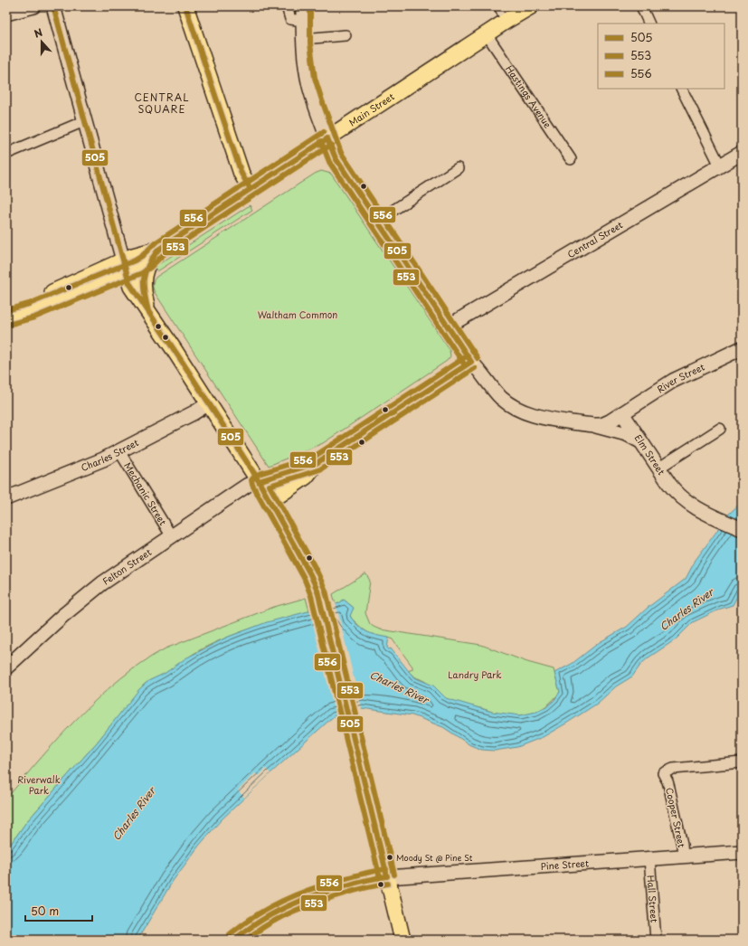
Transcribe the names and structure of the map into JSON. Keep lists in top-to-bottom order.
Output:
{
  "streets": {
    "main road": ["Main Street"],
    "street": [
      "Hastings Avenue",
      "Central Street",
      "River Street",
      "Charles Street",
      "Elm Street",
      "Mechanic Street",
      "Felton Street",
      "Cooper Street",
      "Pine Street",
      "Hall Street"
    ]
  },
  "crossings": [
    ["Hastings Avenue", "Main Street"],
    ["River Street", "Elm Street"],
    ["Charles Street", "Mechanic Street"],
    ["Mechanic Street", "Felton Street"],
    ["Cooper Street", "Pine Street"],
    ["Pine Street", "Hall Street"]
  ],
  "districts": ["CENTRAL SQUARE"],
  "water": ["Charles River"],
  "parks": ["Waltham Common", "Landry Park", "Riverwalk Park"],
  "places": ["Moody St @ Pine St"],
  "lines": ["transit line 505", "transit line 556", "transit line 553"],
  "legend": ["505", "553", "556"],
  "scale_bar": "50 m",
  "north": "top"
}
